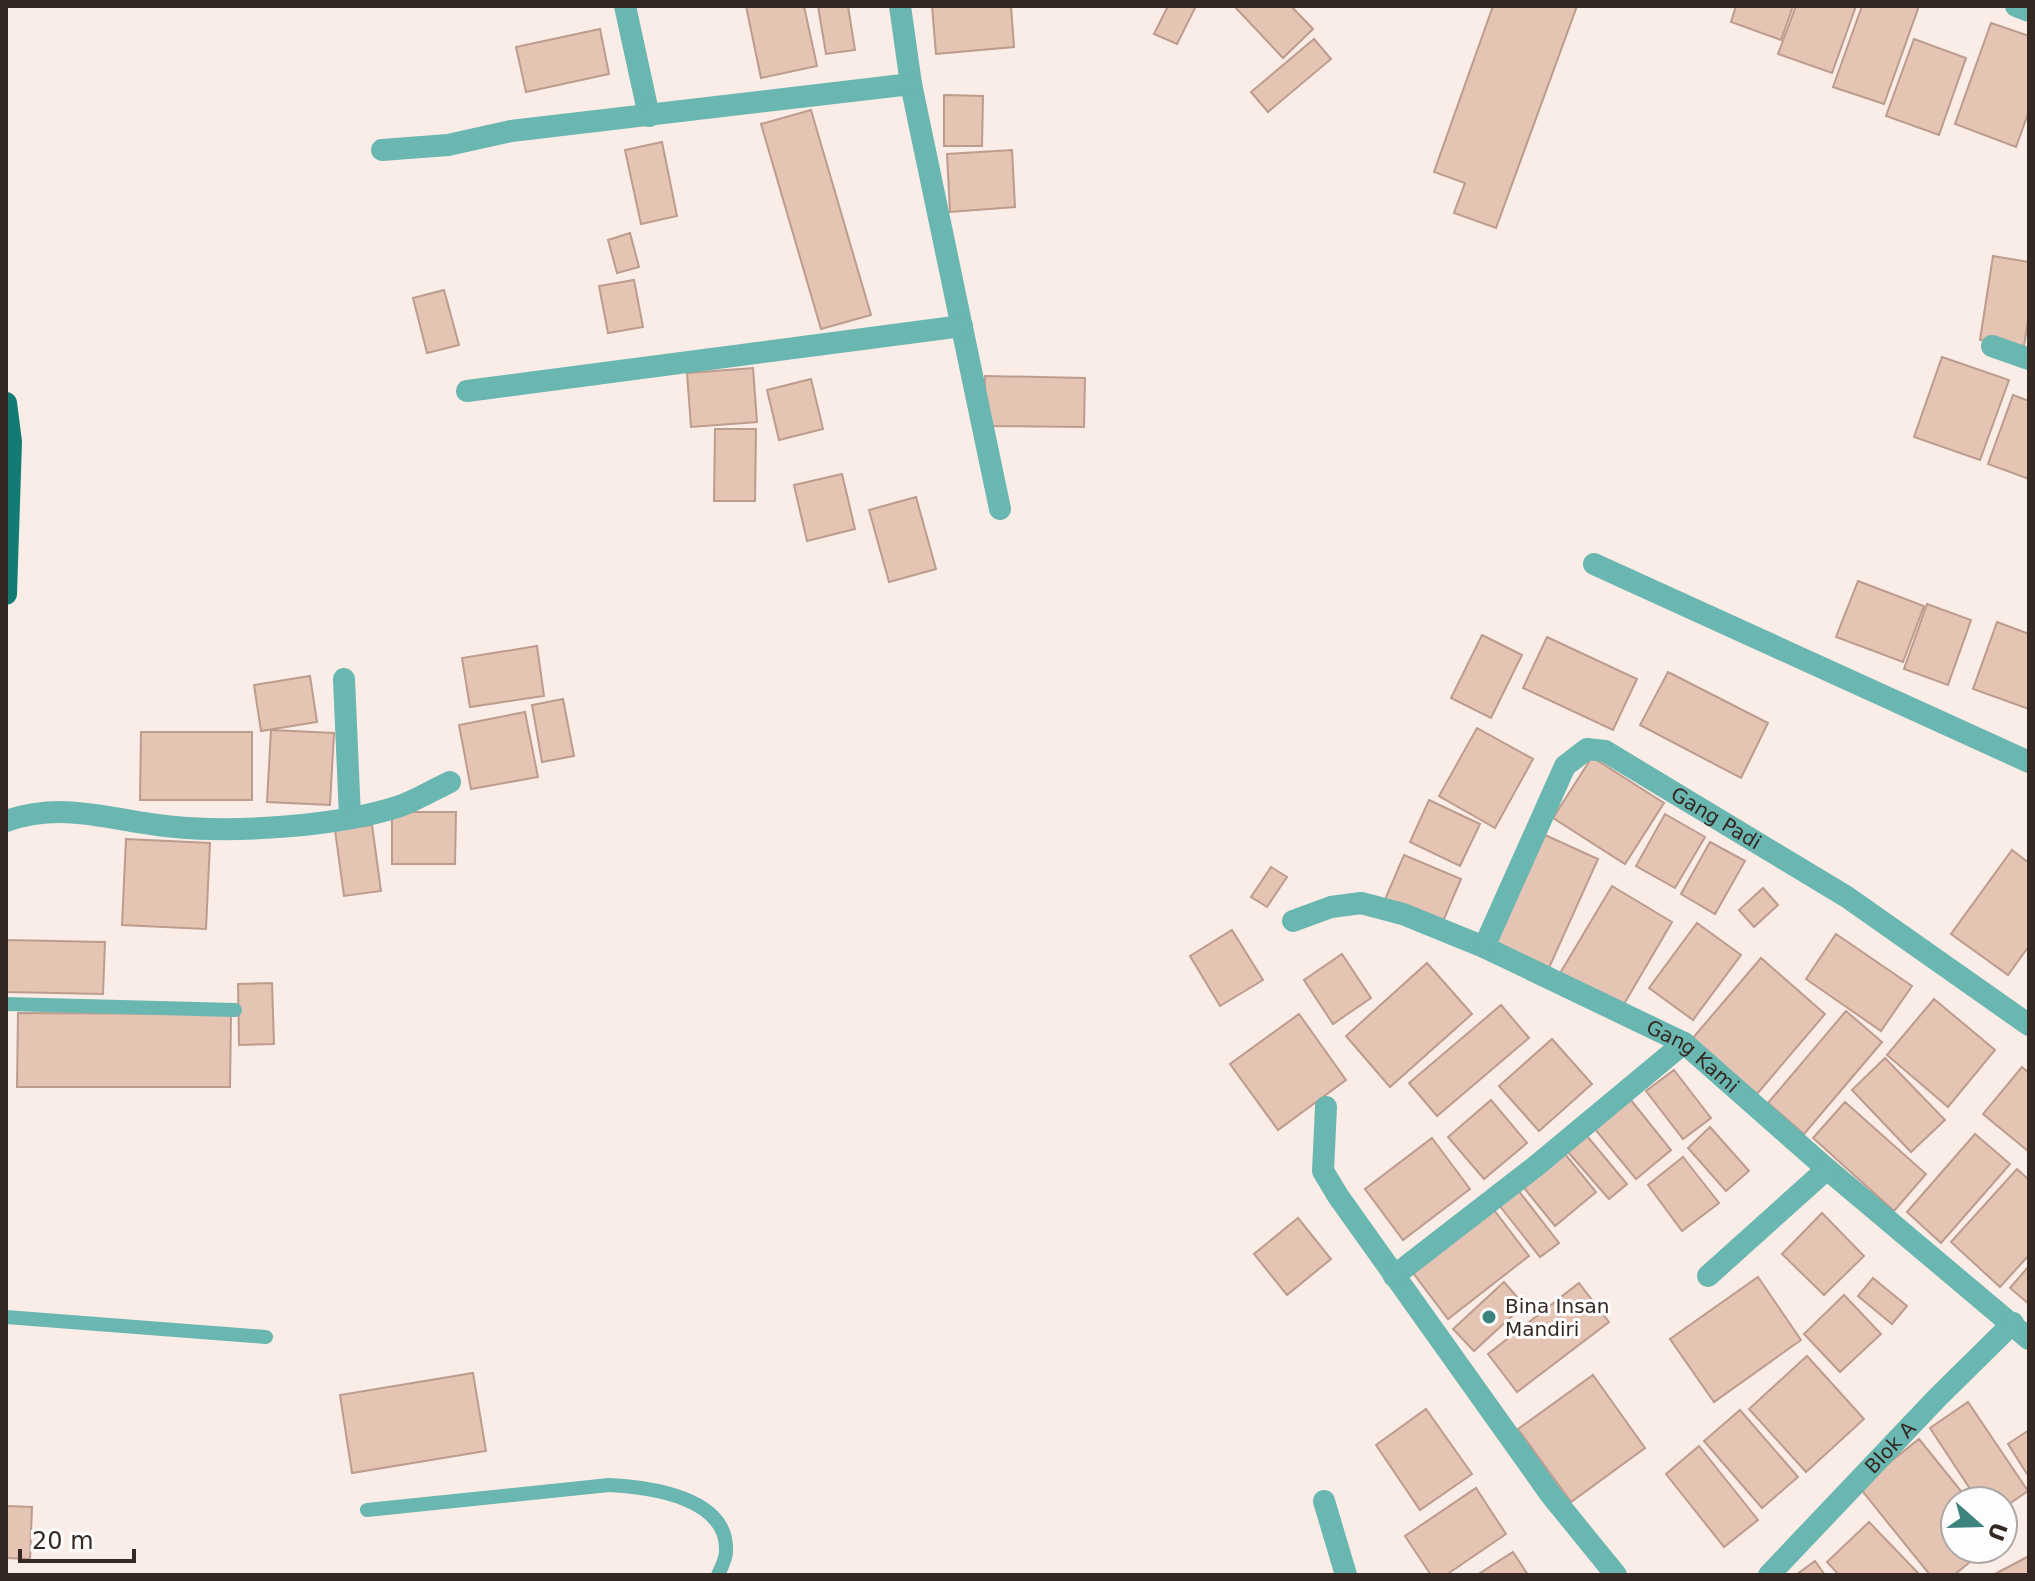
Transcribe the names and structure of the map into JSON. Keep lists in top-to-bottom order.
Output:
{
  "streets": {
    "street": ["Gang Padi", "Gang Kami", "Blok A"]
  },
  "crossings": [
    ["Gang Padi", "Gang Kami"],
    ["Gang Kami", "Blok A"]
  ],
  "places": ["Bina Insan Mandiri"],
  "scale_bar": "20 m",
  "north": "right"
}
